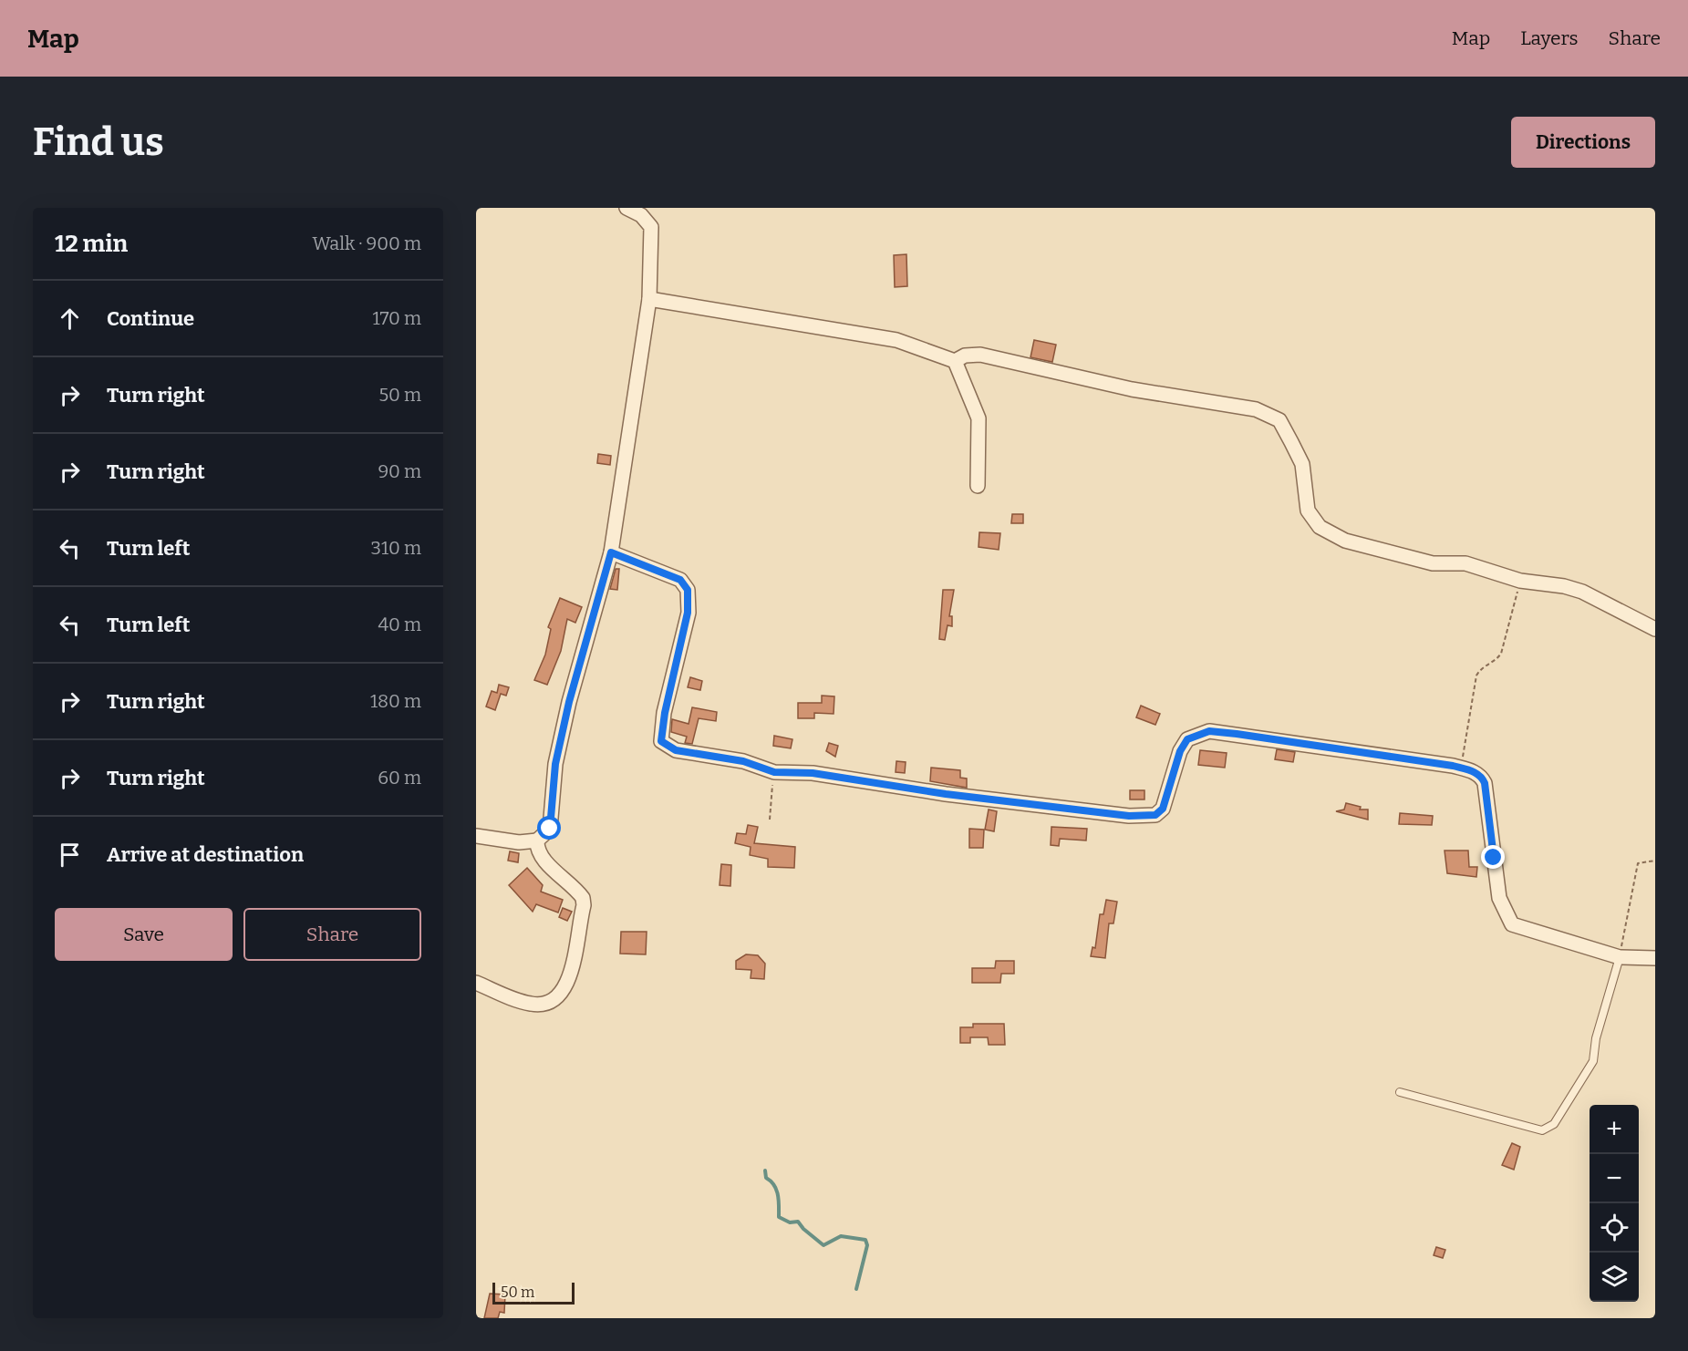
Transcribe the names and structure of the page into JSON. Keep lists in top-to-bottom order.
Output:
{
  "scale_bar": "50 m",
  "page": {
    "header": "Map",
    "nav": ["Map", "Layers", "Share"],
    "buttons": [
      "Directions",
      ["Save", "Share"]
    ],
    "title": "Find us",
    "heading": ["12 min", "Walk · 900 m"],
    "list": [
      ["Continue", "170 m"],
      ["Turn right", "50 m"],
      ["Turn right", "90 m"],
      ["Turn left", "310 m"],
      ["Turn left", "40 m"],
      ["Turn right", "180 m"],
      ["Turn right", "60 m"],
      "Arrive at destination"
    ],
    "map_buttons": ["+", "−"],
    "scale": "50 m"
  }
}
